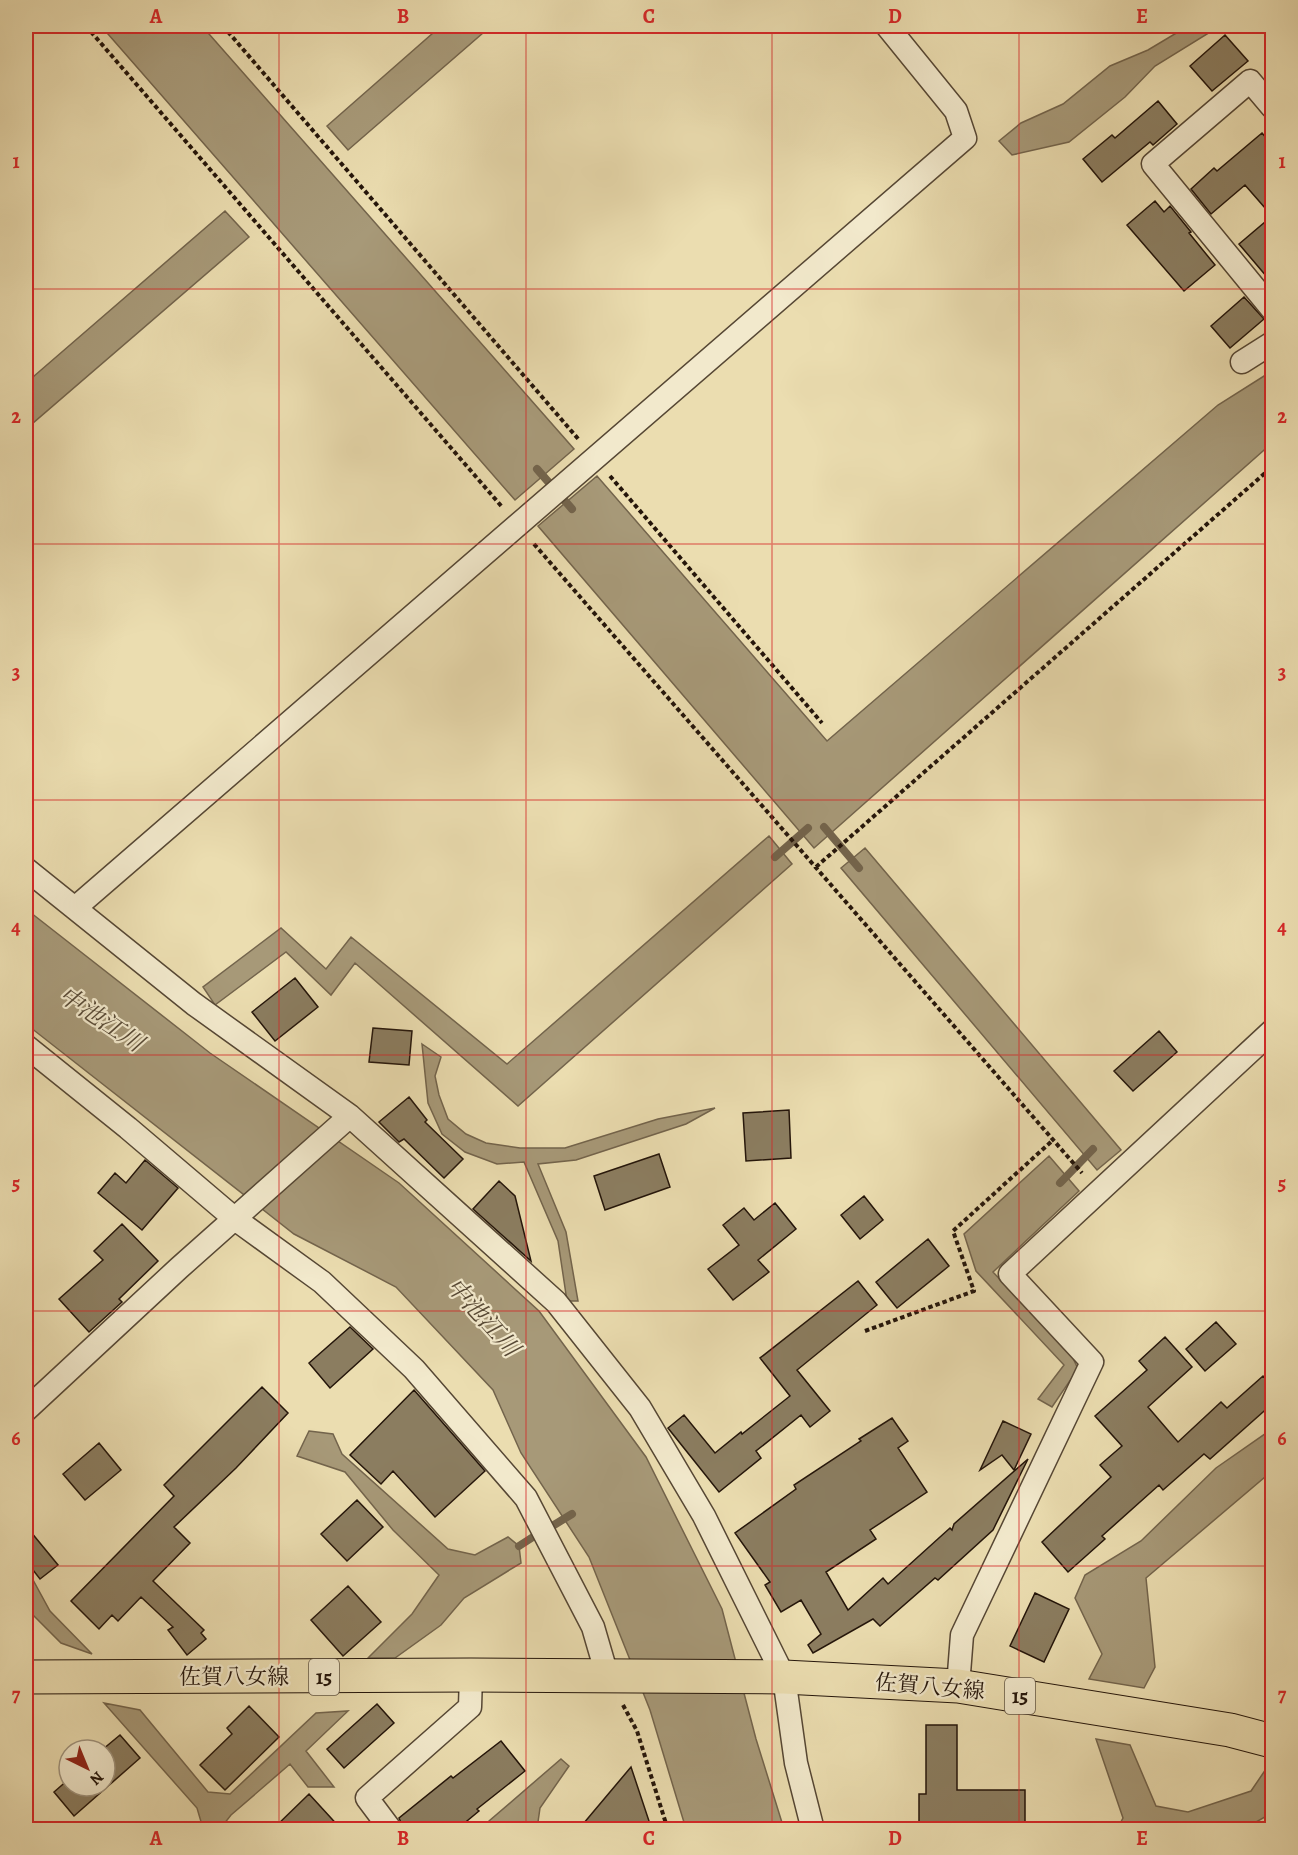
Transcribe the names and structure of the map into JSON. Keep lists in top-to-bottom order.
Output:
{
  "streets": {
    "main road": ["佐賀八女線", "15"]
  },
  "crossings": [
    ["佐賀八女線", "15"]
  ],
  "water": ["中池江川"],
  "north": "bottom right",
  "grid": {
    "columns": [
      "A",
      "B",
      "C",
      "D",
      "E"
    ],
    "rows": [
      "1",
      "2",
      "3",
      "4",
      "5",
      "6",
      "7"
    ]
  }
}
